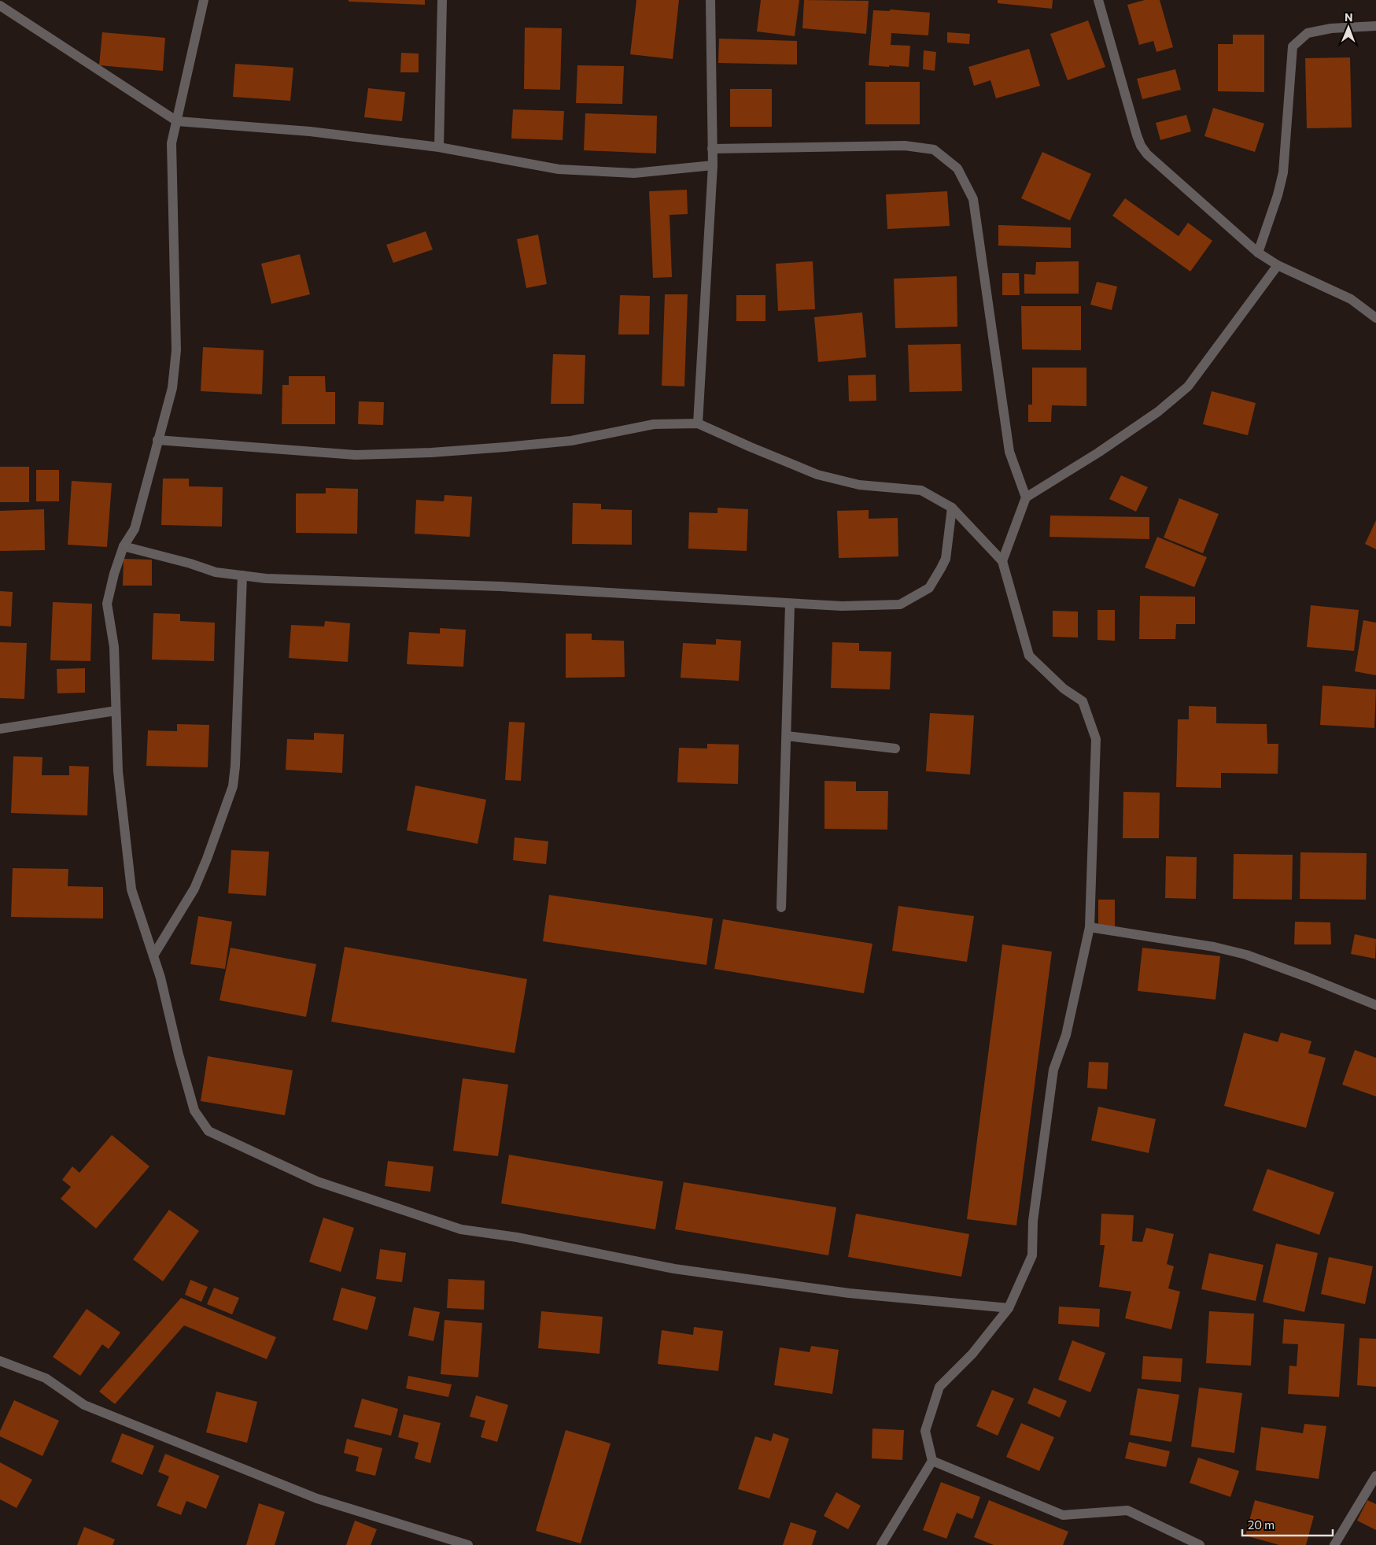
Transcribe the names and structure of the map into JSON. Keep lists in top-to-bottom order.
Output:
{
  "scale_bar": "20 m",
  "north": "top"
}
